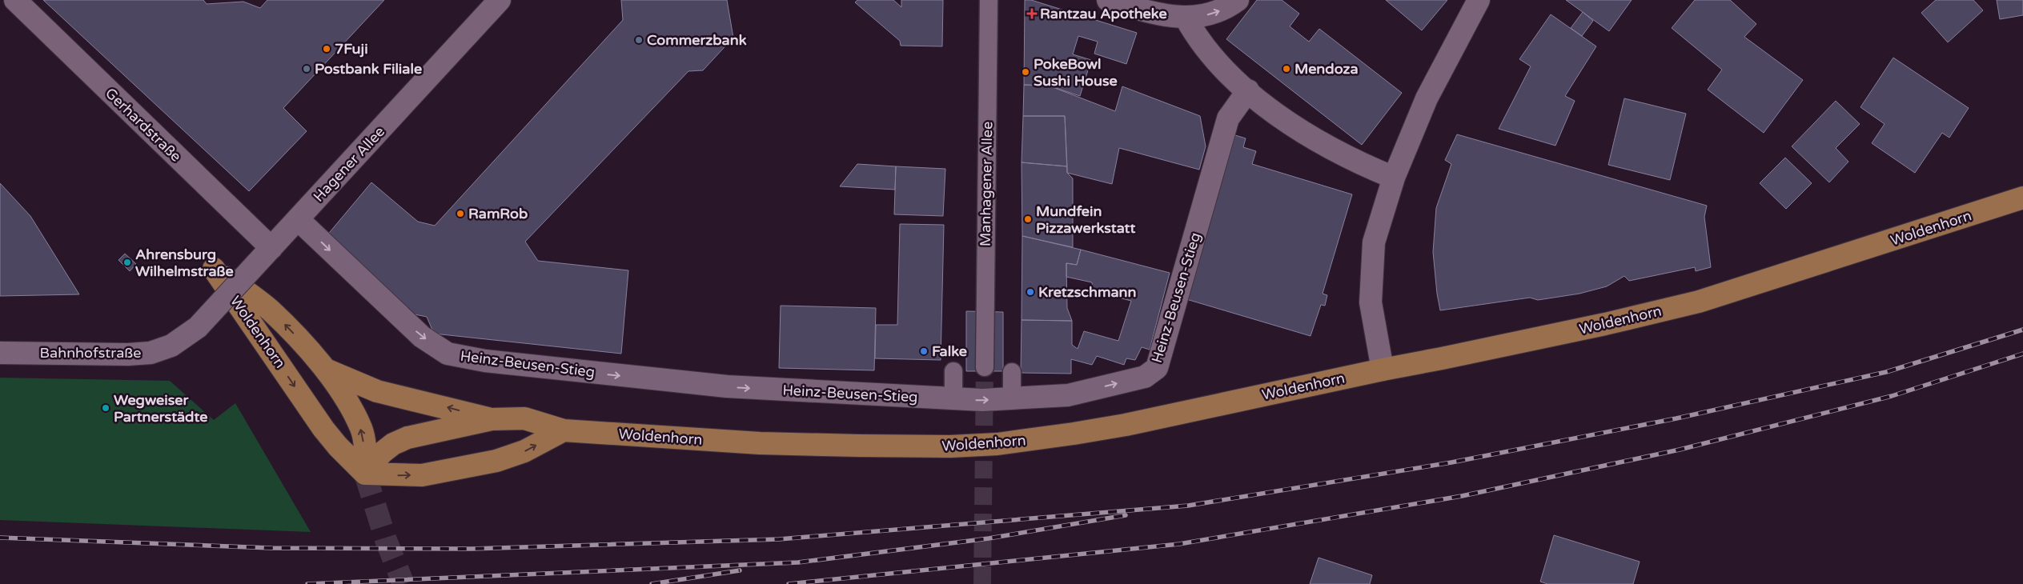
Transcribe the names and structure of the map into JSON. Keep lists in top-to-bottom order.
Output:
{
  "streets": {
    "main road": ["Woldenhorn"],
    "street": [
      "Gerhardstraße",
      "Hagener Allee",
      "Manhagener Allee",
      "Heinz-Beusen-Stieg",
      "Bahnhofstraße"
    ]
  },
  "crossings": [
    ["Gerhardstraße", "Hagener Allee"],
    ["Hagener Allee", "Heinz-Beusen-Stieg"],
    ["Hagener Allee", "Bahnhofstraße"]
  ],
  "places": {
    "health": ["Rantzau Apotheke"],
    "other": [
      "Commerzbank",
      "7Fuji",
      "Postbank Filiale",
      "Mendoza",
      "PokeBowl Sushi House",
      "RamRob",
      "Mundfein Pizzawerkstatt",
      "Ahrensburg Wilhelmstraße",
      "Kretzschmann",
      "Falke",
      "Wegweiser Partnerstädte"
    ]
  }
}
